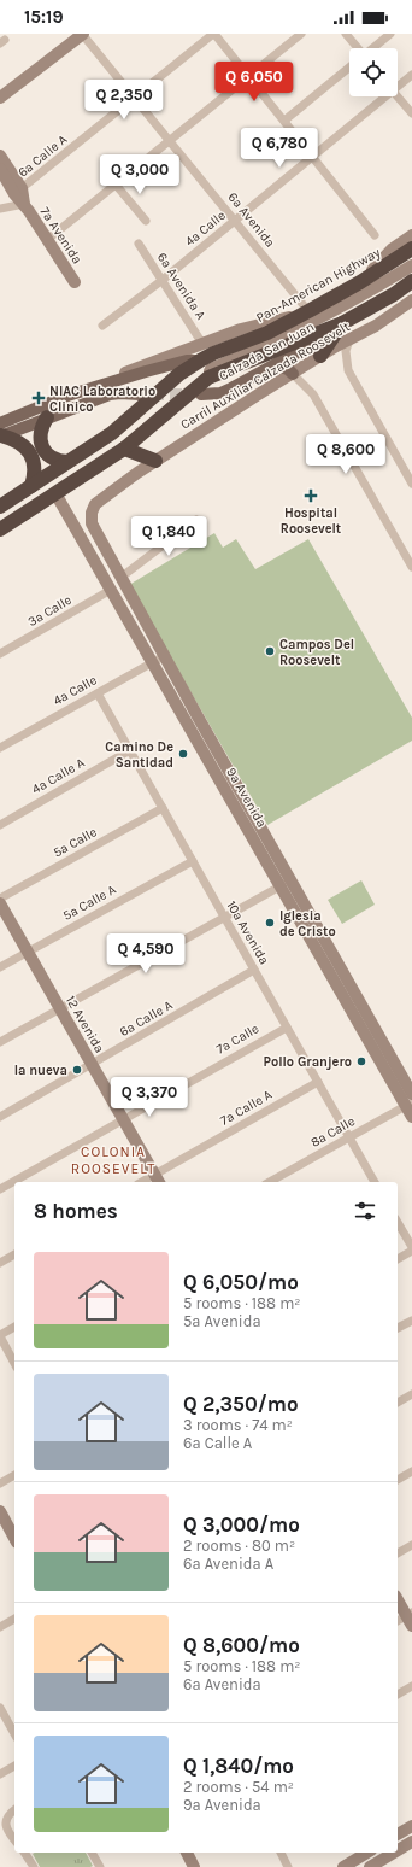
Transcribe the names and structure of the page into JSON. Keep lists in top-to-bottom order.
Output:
{
  "streets": {
    "highway": ["Pan-American Highway"],
    "main road": [
      "7a Avenida",
      "Calzada San Juan",
      "Carril Auxiliar Calzada Roosevelt",
      "9a Avenida",
      "12 Avenida"
    ],
    "street": [
      "6a Calle A",
      "6a Avenida",
      "4a Calle",
      "6a Avenida A",
      "3a Calle",
      "4a Calle A",
      "5a Calle",
      "5a Calle A",
      "10a Avenida",
      "7a Calle",
      "7a Calle A",
      "8a Calle"
    ]
  },
  "crossings": [
    ["6a Calle A", "6a Avenida"],
    ["6a Calle A", "7a Avenida"],
    ["6a Calle A", "10a Avenida"],
    ["6a Calle A", "12 Avenida"],
    ["6a Avenida", "4a Calle"],
    ["6a Avenida", "Pan-American Highway"],
    ["4a Calle", "6a Avenida A"],
    ["4a Calle", "9a Avenida"],
    ["4a Calle", "10a Avenida"],
    ["Pan-American Highway", "Calzada San Juan"],
    ["Carril Auxiliar Calzada Roosevelt", "9a Avenida"],
    ["3a Calle", "9a Avenida"],
    ["4a Calle A", "10a Avenida"],
    ["9a Avenida", "8a Calle"],
    ["5a Calle", "10a Avenida"],
    ["5a Calle A", "10a Avenida"],
    ["5a Calle A", "12 Avenida"],
    ["10a Avenida", "7a Calle"],
    ["10a Avenida", "7a Calle A"],
    ["10a Avenida", "8a Calle"],
    ["12 Avenida", "7a Calle"],
    ["12 Avenida", "7a Calle A"]
  ],
  "districts": ["COLONIA ROOSEVELT"],
  "places": {
    "health": ["NIAC Laboratorio Clinico", "Hospital Roosevelt"],
    "other": [
      "Campos Del Roosevelt",
      "Camino De Santidad",
      "Iglesia de Cristo",
      "Pollo Granjero",
      "la nueva"
    ]
  },
  "page": {
    "status": "15:19",
    "price": [
      "Q 6,050",
      "Q 2,350",
      "Q 6,780",
      "Q 3,000",
      "Q 8,600",
      "Q 1,840",
      "Q 4,590",
      "Q 3,370"
    ],
    "heading": "8 homes",
    "list": [
      {
        "name": "Q 6,050/mo",
        "note": "5 rooms · 188 m² · 5a Avenida"
      },
      {
        "name": "Q 2,350/mo",
        "note": "3 rooms · 74 m² · 6a Calle A"
      },
      {
        "name": "Q 3,000/mo",
        "note": "2 rooms · 80 m² · 6a Avenida A"
      },
      {
        "name": "Q 8,600/mo",
        "note": "5 rooms · 188 m² · 6a Avenida"
      },
      {
        "name": "Q 1,840/mo",
        "note": "2 rooms · 54 m² · 9a Avenida"
      }
    ]
  }
}
